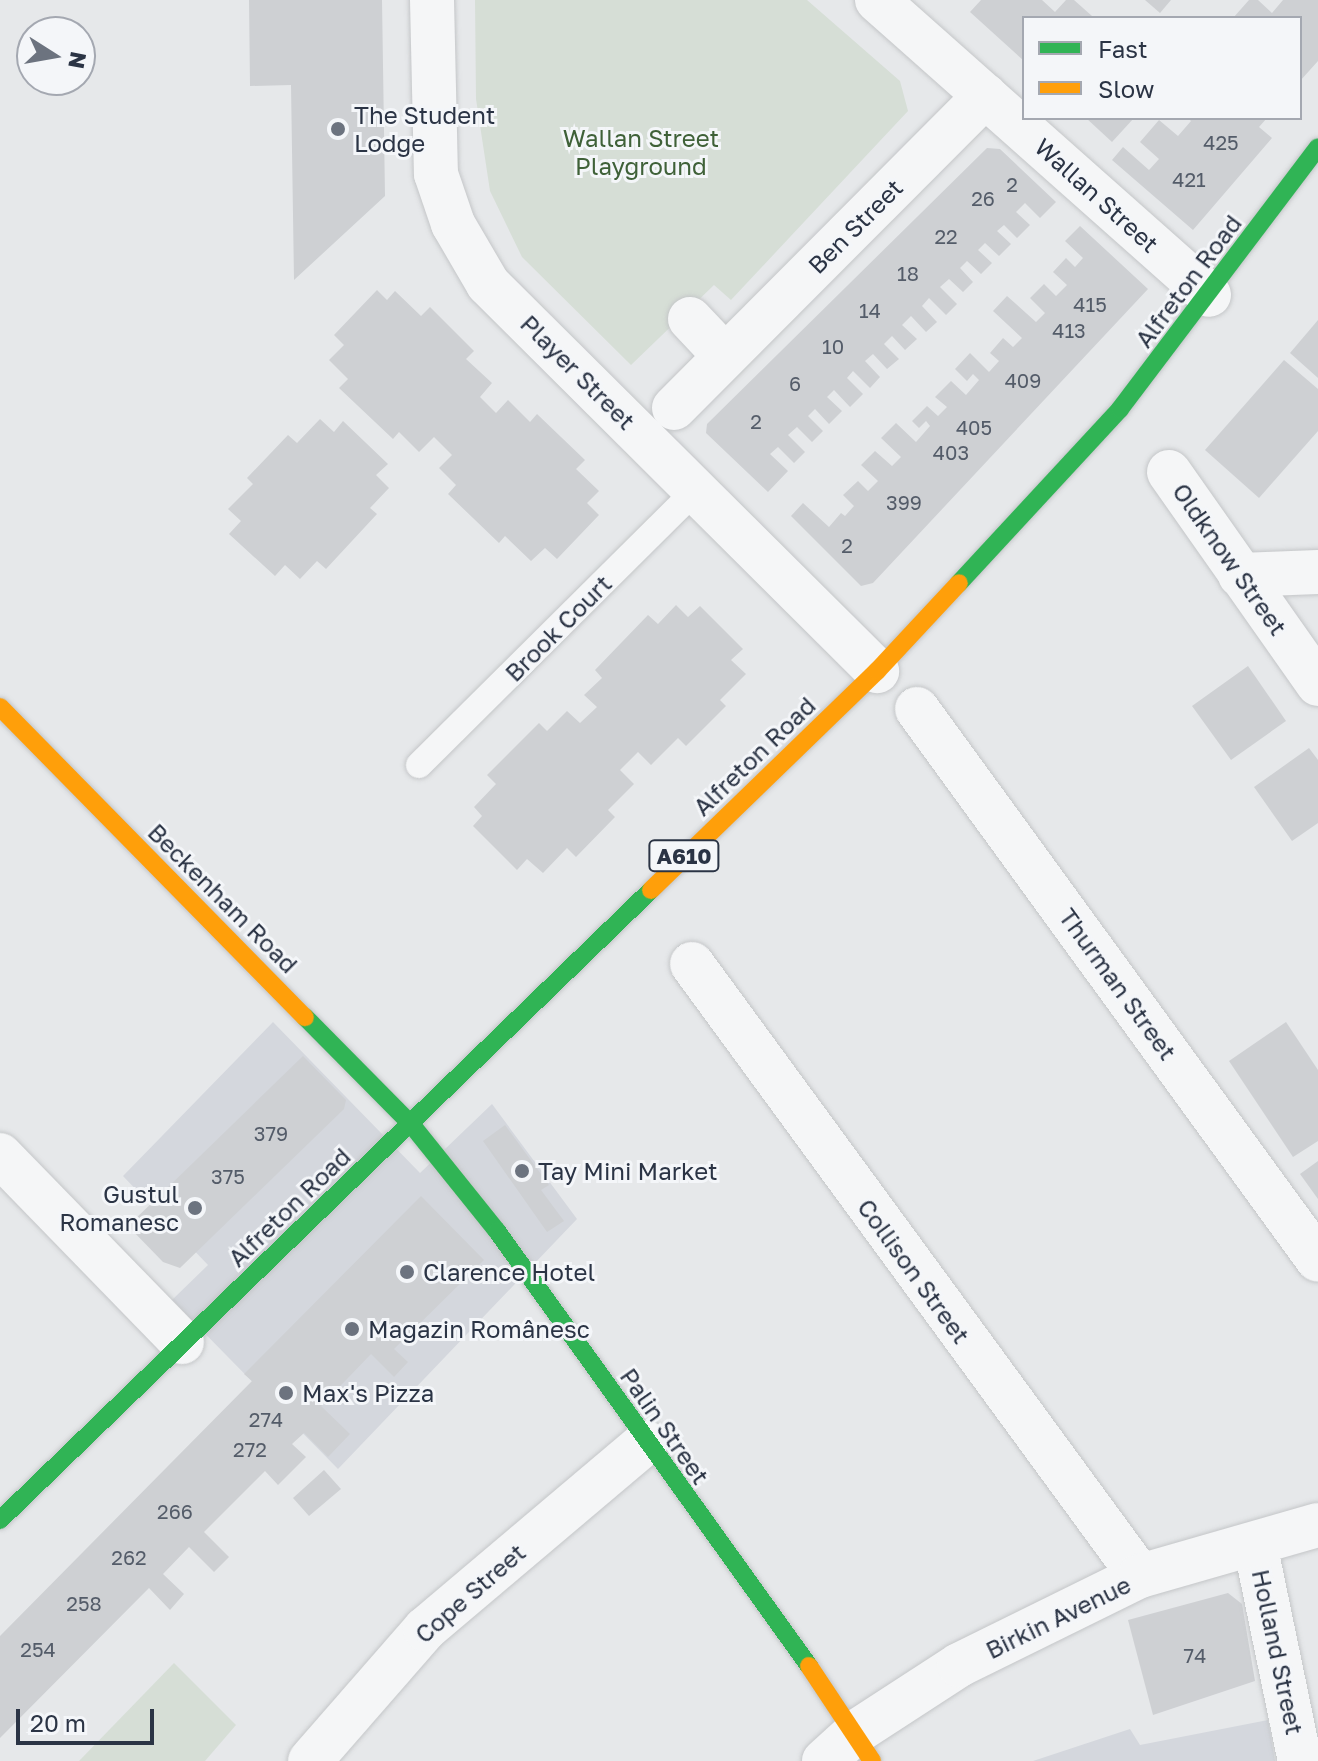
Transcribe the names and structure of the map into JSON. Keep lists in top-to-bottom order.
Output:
{
  "streets": {
    "main road": [
      "Alfreton Road",
      "A610",
      "Beckenham Road",
      "Palin Street"
    ],
    "street": [
      "Wallan Street",
      "Ben Street",
      "Player Street",
      "Oldknow Street",
      "Thurman Street",
      "Collison Street",
      "Cope Street",
      "Birkin Avenue",
      "Holland Street"
    ],
    "lane": ["Brook Court"]
  },
  "crossings": [
    ["Wallan Street", "Ben Street"],
    ["Wallan Street", "Alfreton Road"],
    ["Alfreton Road", "Player Street"],
    ["Alfreton Road", "Beckenham Road"],
    ["Alfreton Road", "Palin Street"],
    ["Player Street", "Brook Court"],
    ["Beckenham Road", "Palin Street"],
    ["Collison Street", "Birkin Avenue"],
    ["Palin Street", "Cope Street"],
    ["Palin Street", "Birkin Avenue"],
    ["Birkin Avenue", "Holland Street"]
  ],
  "parks": ["Wallan Street Playground"],
  "places": [
    "The Student Lodge",
    "Tay Mini Market",
    "Gustul Romanesc",
    "Clarence Hotel",
    "Magazin Românesc",
    "Max's Pizza"
  ],
  "house_numbers": [
    "425",
    "421",
    "2",
    "26",
    "22",
    "18",
    "415",
    "14",
    "413",
    "10",
    "409",
    "6",
    "2",
    "405",
    "403",
    "399",
    "2",
    "379",
    "375",
    "274",
    "272",
    "266",
    "262",
    "258",
    "254",
    "74"
  ],
  "legend": ["Fast", "Slow"],
  "scale_bar": "20 m",
  "north": "right"
}
